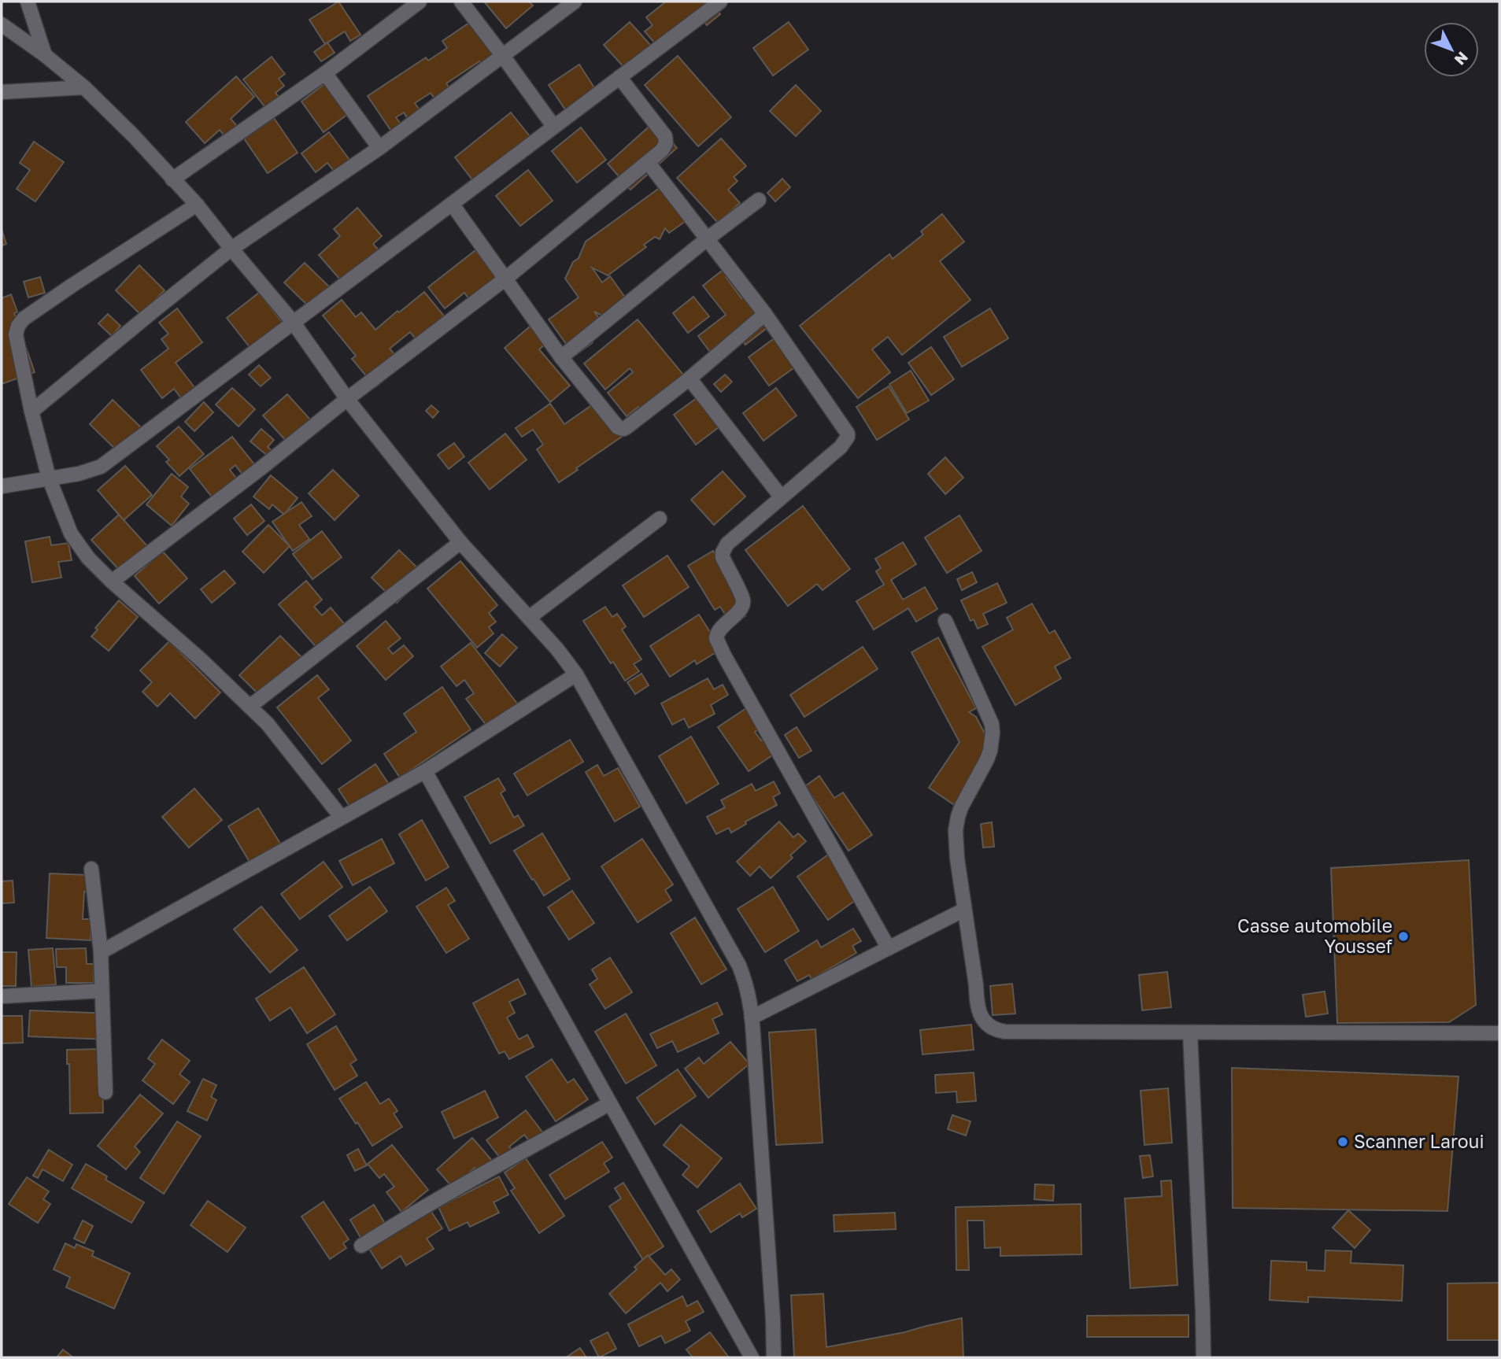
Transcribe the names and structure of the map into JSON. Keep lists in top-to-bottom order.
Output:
{
  "places": ["Casse automobile Youssef", "Scanner Laroui"],
  "north": "bottom right"
}
